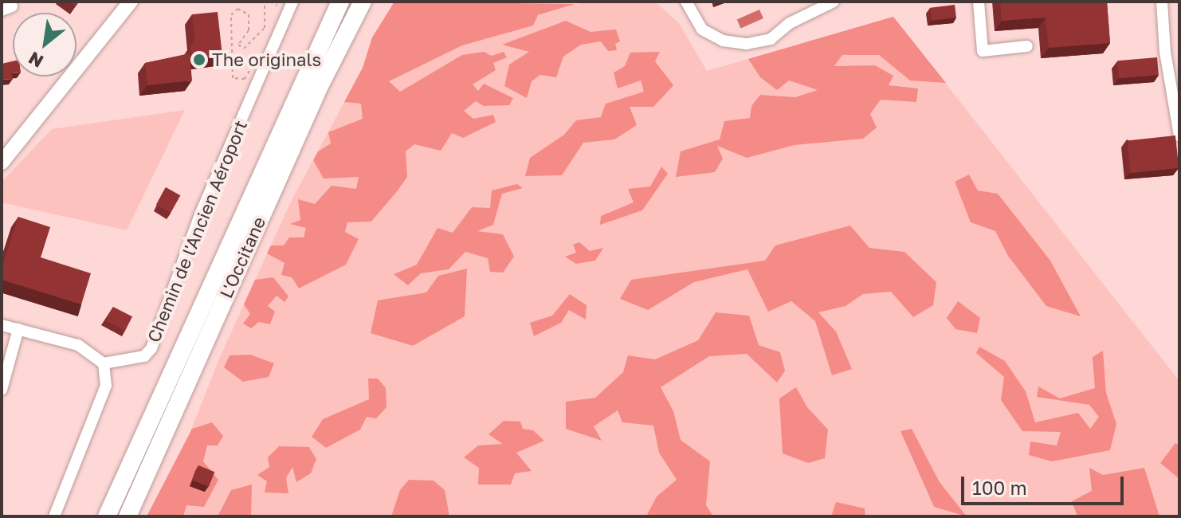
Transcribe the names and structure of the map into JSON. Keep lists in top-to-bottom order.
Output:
{
  "streets": {
    "highway": ["L'Occitane"],
    "street": ["Chemin de l'Ancien Aéroport"]
  },
  "places": ["The originals"],
  "scale_bar": "100 m",
  "north": "bottom left"
}
